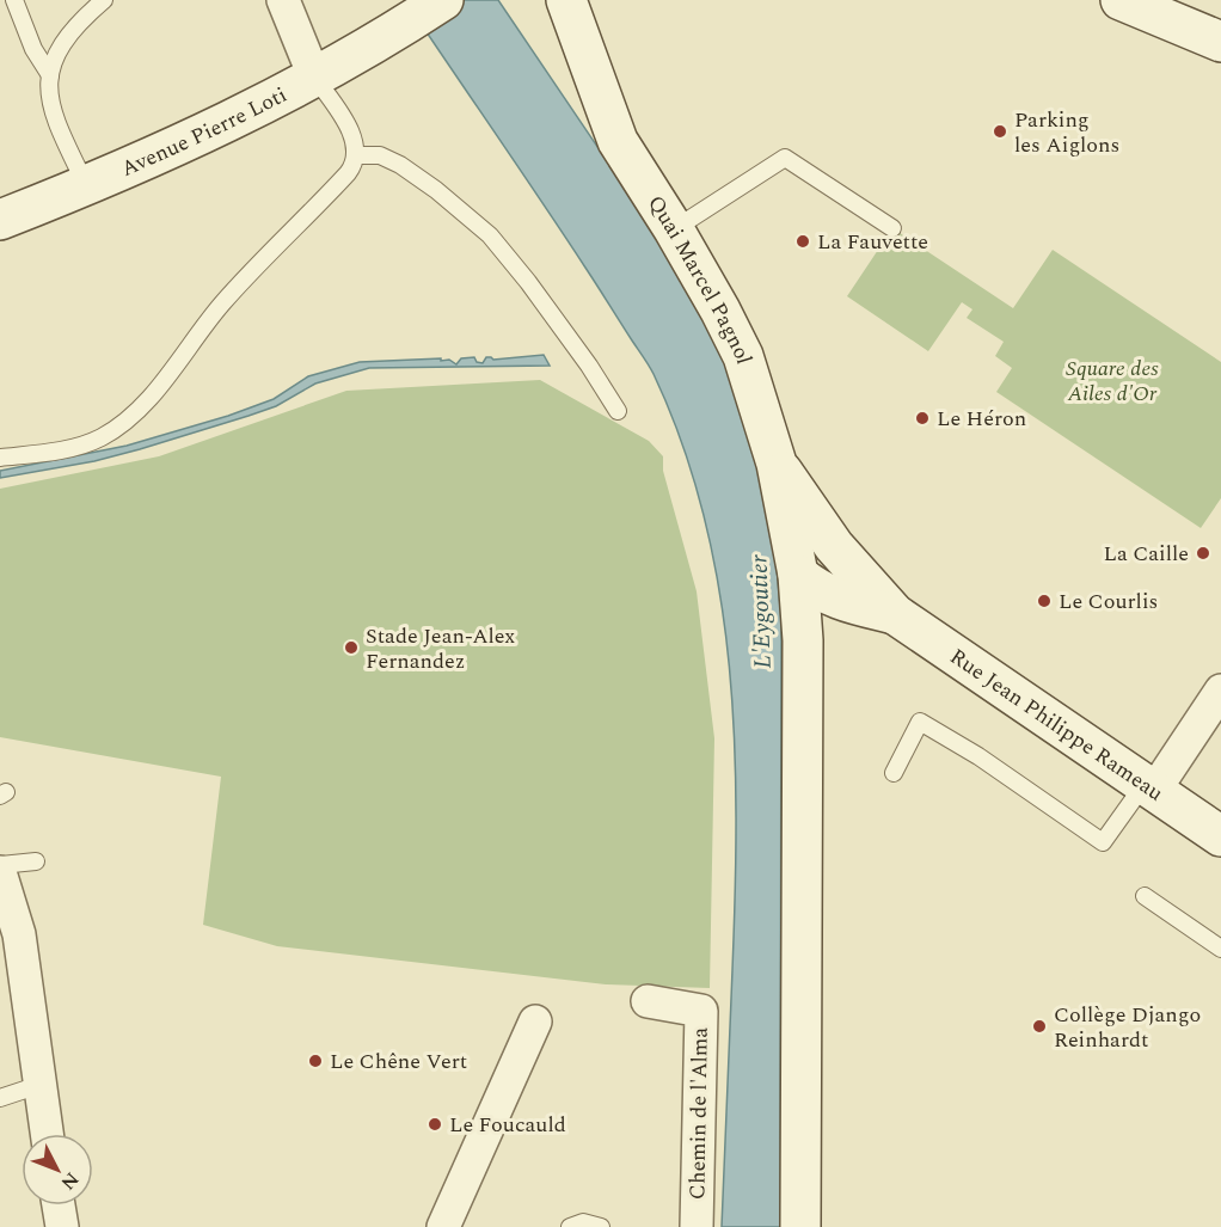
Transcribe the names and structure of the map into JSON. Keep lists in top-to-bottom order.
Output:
{
  "streets": {
    "street": [
      "Avenue Pierre Loti",
      "Quai Marcel Pagnol",
      "Rue Jean Philippe Rameau",
      "Chemin de l'Alma"
    ]
  },
  "crossings": [
    ["Quai Marcel Pagnol", "Rue Jean Philippe Rameau"]
  ],
  "water": ["L'Eygoutier"],
  "parks": ["Square des Ailes d'Or"],
  "places": [
    "Parking les Aiglons",
    "La Fauvette",
    "Le Héron",
    "La Caille",
    "Le Courlis",
    "Stade Jean-Alex Fernandez",
    "Collège Django Reinhardt",
    "Le Chêne Vert",
    "Le Foucauld"
  ],
  "north": "bottom right"
}
